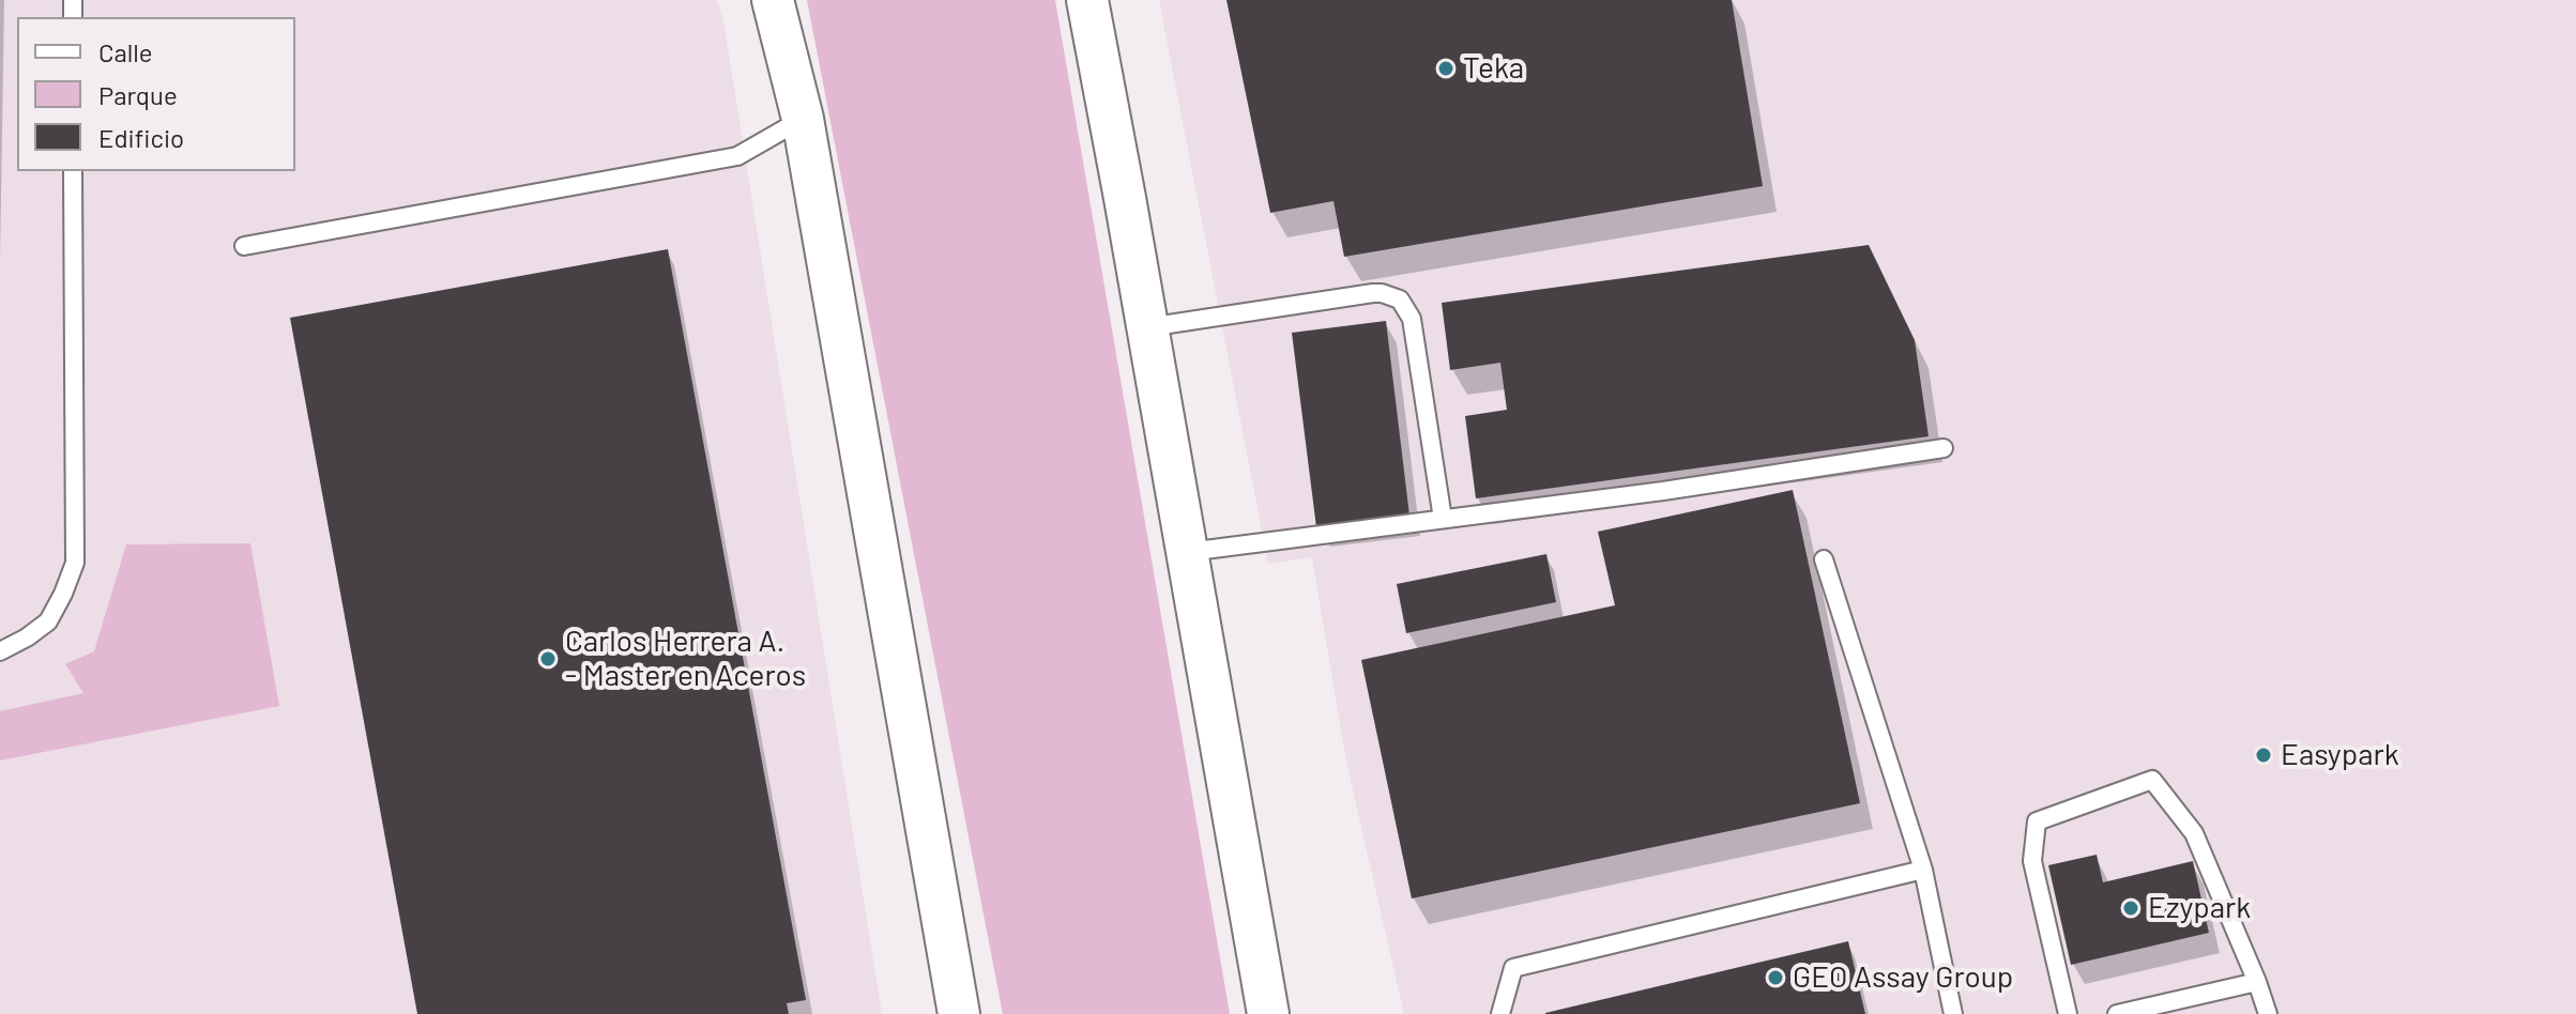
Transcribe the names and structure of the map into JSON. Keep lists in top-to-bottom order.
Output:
{
  "places": [
    "Teka",
    "Carlos Herrera A. - Master en Aceros",
    "Easypark",
    "Ezypark",
    "GEO Assay Group"
  ],
  "legend": ["Calle", "Parque", "Edificio"]
}
